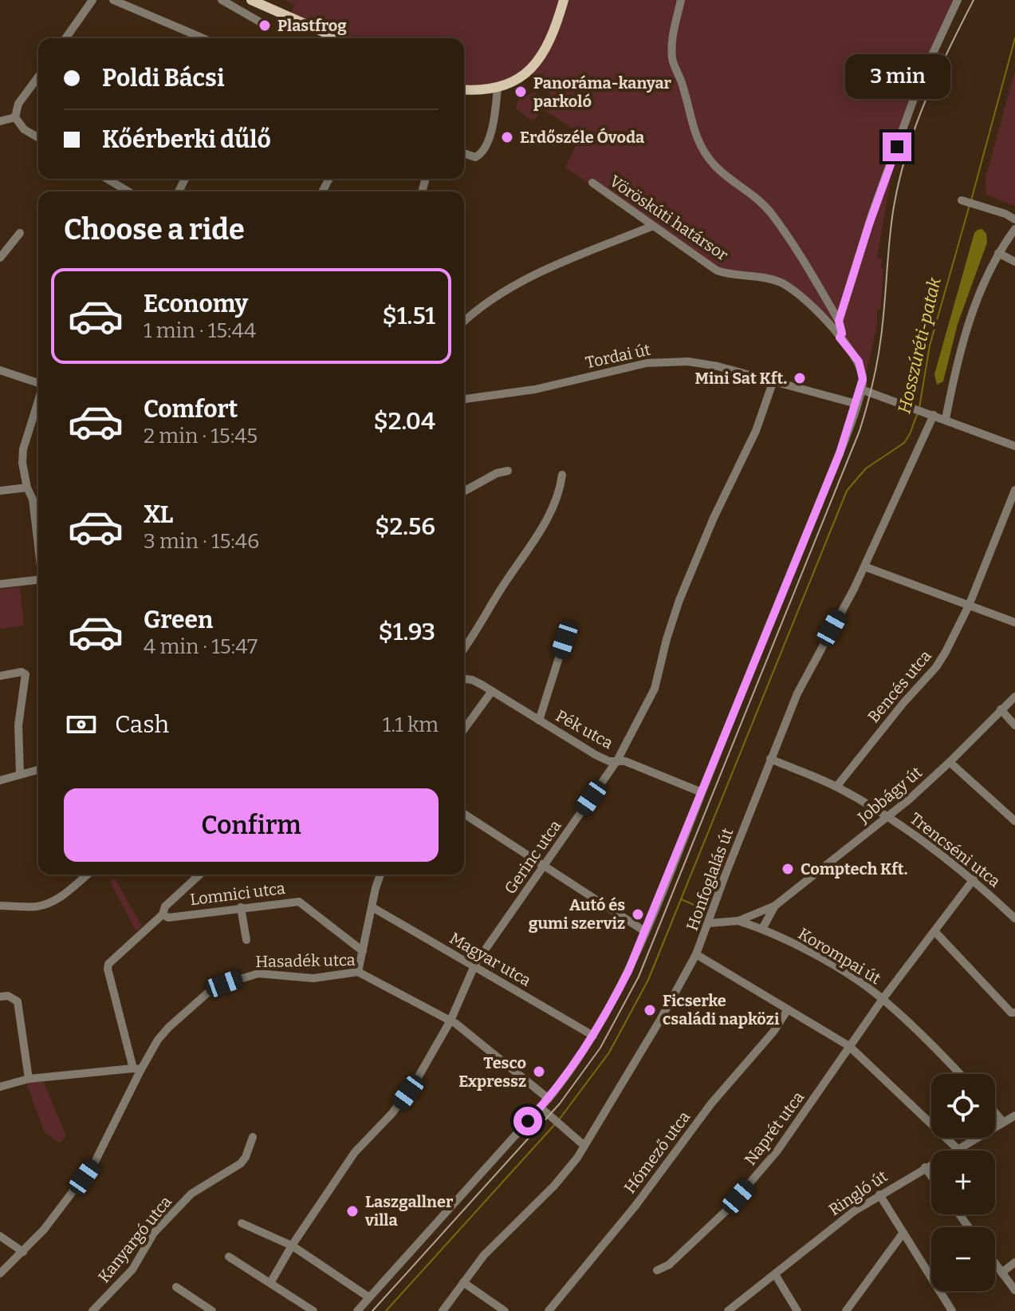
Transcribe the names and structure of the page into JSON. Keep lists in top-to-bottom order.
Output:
{
  "streets": {
    "street": [
      "Vöröskúti határsor",
      "Tordai út",
      "Bencés utca",
      "Pék utca",
      "Jobbágy út",
      "Trencséni utca",
      "Gerinc utca",
      "Honfoglalás út",
      "Lomnici utca",
      "Korompai út",
      "Magyar utca",
      "Hasadék utca",
      "Naprét utca",
      "Hómező utca",
      "Ringló út",
      "Kanyargó utca"
    ]
  },
  "crossings": [
    ["Tordai út", "Gerinc utca"],
    ["Bencés utca", "Trencséni utca"],
    ["Pék utca", "Gerinc utca"],
    ["Jobbágy út", "Trencséni utca"],
    ["Jobbágy út", "Honfoglalás út"],
    ["Jobbágy út", "Korompai út"],
    ["Trencséni utca", "Honfoglalás út"],
    ["Trencséni utca", "Naprét utca"],
    ["Gerinc utca", "Magyar utca"],
    ["Gerinc utca", "Hasadék utca"],
    ["Korompai út", "Naprét utca"]
  ],
  "water": ["Hosszúréti-patak"],
  "places": [
    "Plastfrog",
    "Panoráma-kanyar parkoló",
    "Erdőszéle Óvoda",
    "Mini Sat Kft.",
    "Comptech Kft.",
    "Autó és gumi szerviz",
    "Ficserke családi napközi",
    "Tesco Expressz",
    "Laszgallner villa"
  ],
  "page": {
    "banner": ["Poldi Bácsi", "Kőérberki dűlő"],
    "bubble": "3 min",
    "heading": "Choose a ride",
    "list": [
      {
        "name": "Economy",
        "note": "1 min · 15:44",
        "value": "$1.51"
      },
      {
        "name": "Comfort",
        "note": "2 min · 15:45",
        "value": "$2.04"
      },
      {
        "name": "XL",
        "note": "3 min · 15:46",
        "value": "$2.56"
      },
      {
        "name": "Green",
        "note": "4 min · 15:47",
        "value": "$1.93"
      }
    ],
    "pay": ["Cash", "1.1 km"],
    "buttons": "Confirm",
    "map_buttons": ["+", "−"]
  }
}
